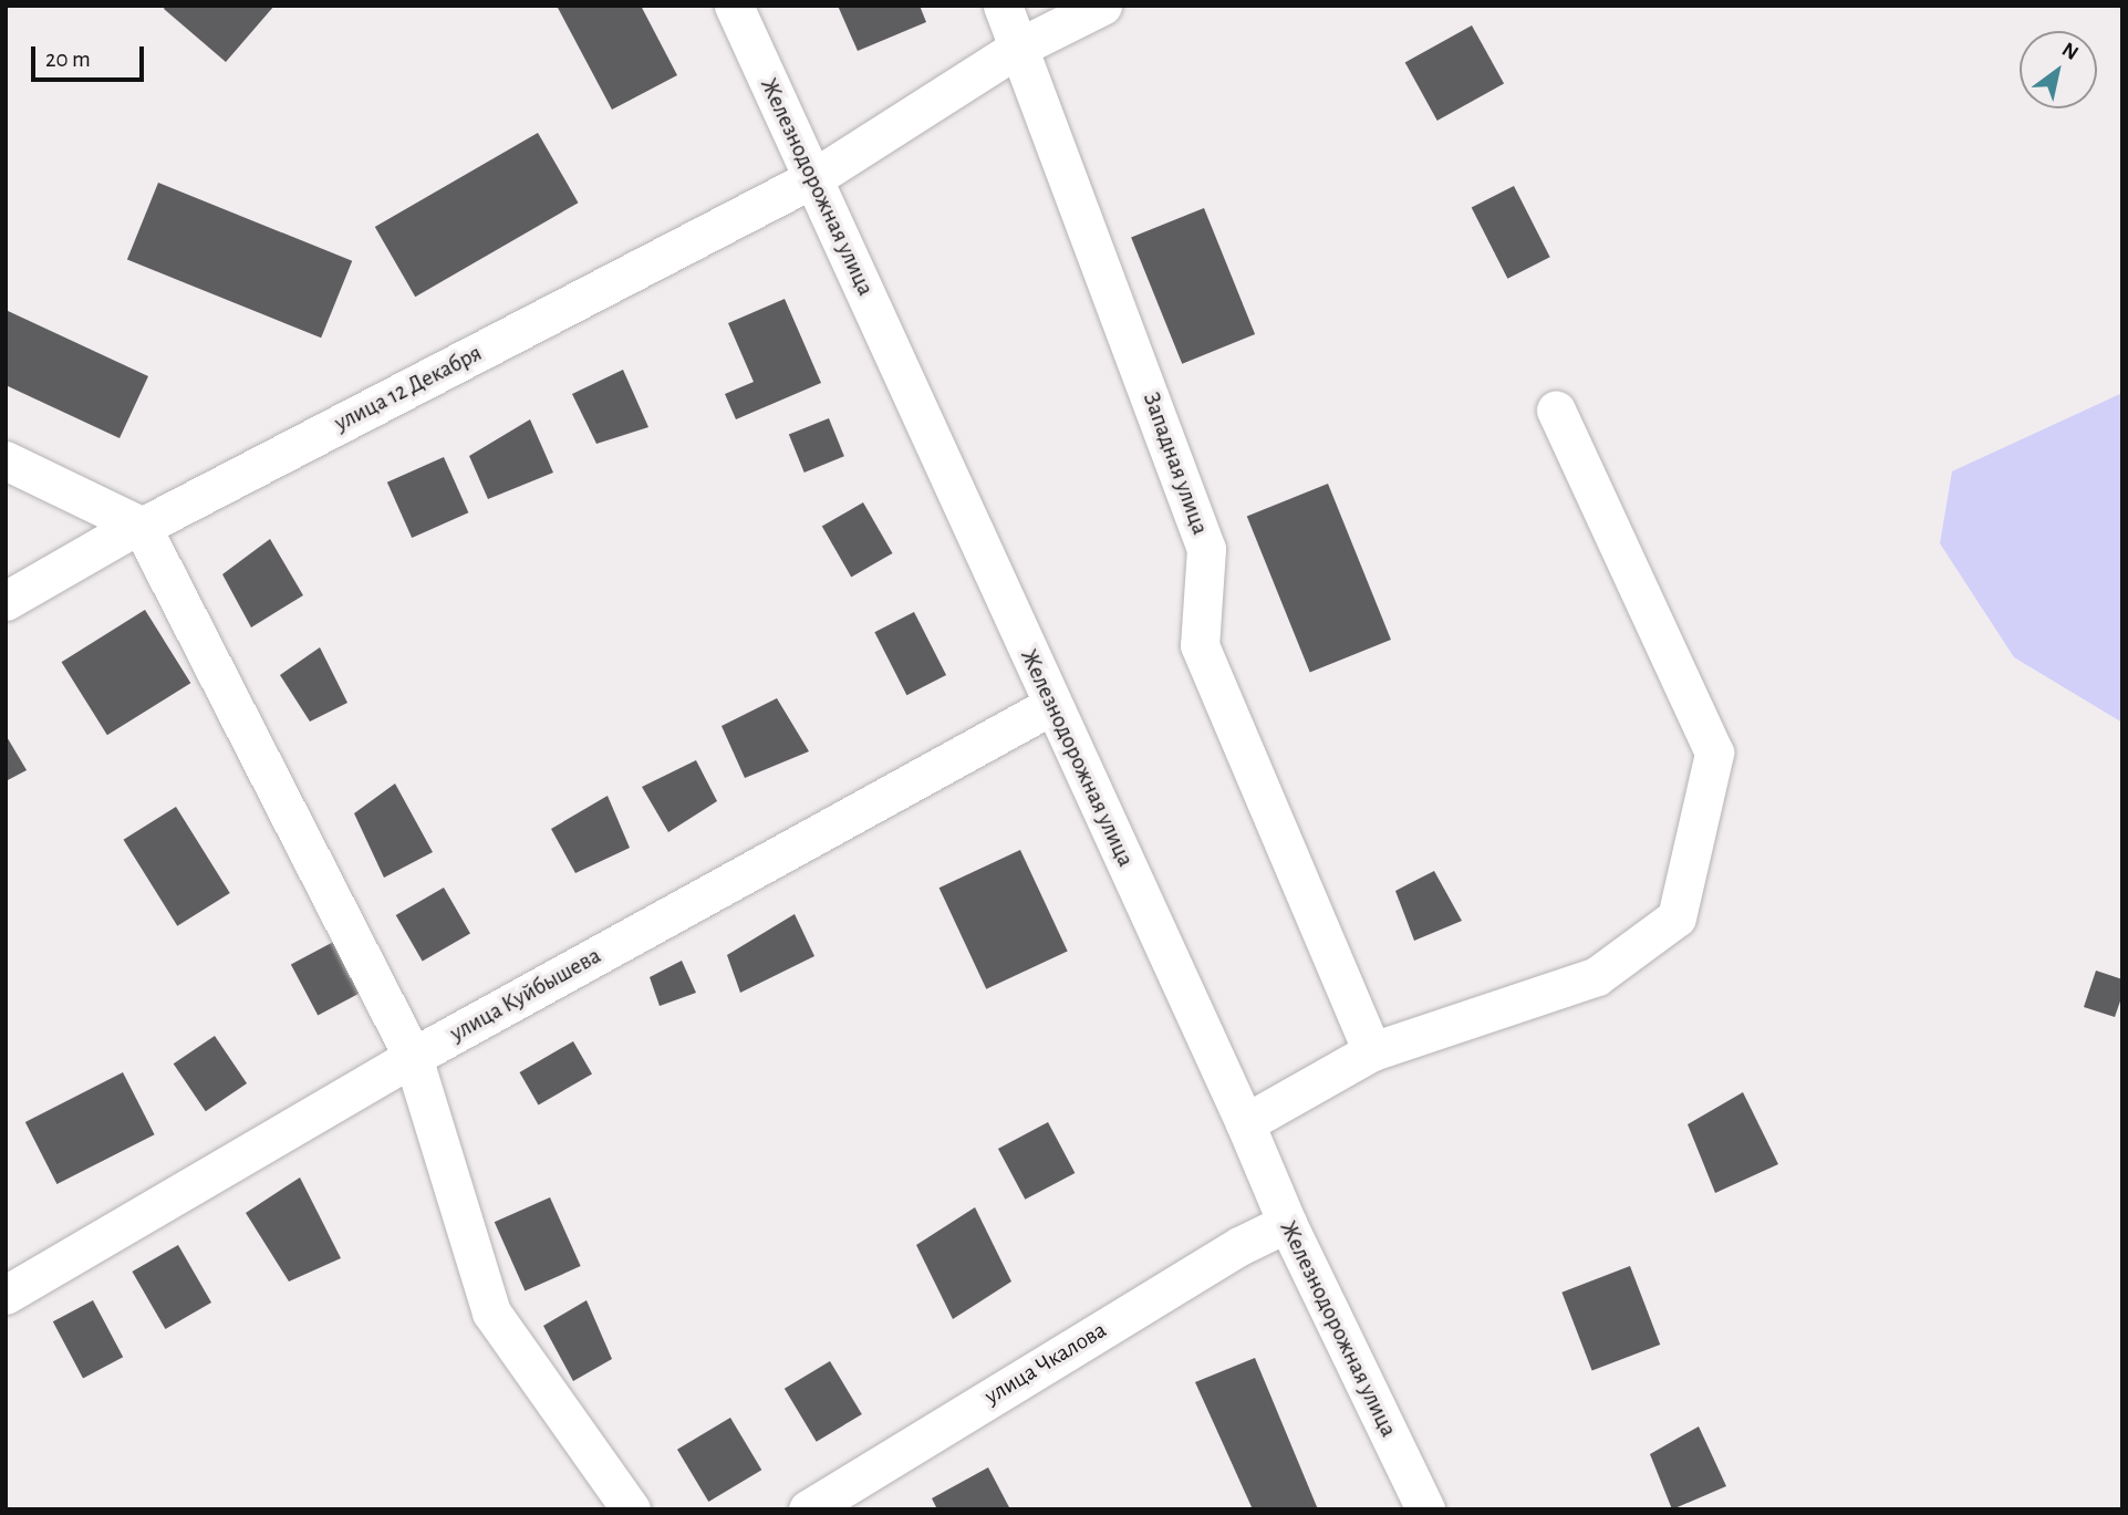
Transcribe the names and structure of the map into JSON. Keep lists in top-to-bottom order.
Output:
{
  "streets": {
    "street": [
      "Железнодорожная улица",
      "улица 12 Декабря",
      "Западная улица",
      "улица Куйбышева",
      "улица Чкалова"
    ]
  },
  "crossings": [
    ["Железнодорожная улица", "улица 12 Декабря"],
    ["Железнодорожная улица", "улица Куйбышева"],
    ["Железнодорожная улица", "улица Чкалова"],
    ["улица 12 Декабря", "Западная улица"]
  ],
  "scale_bar": "20 m",
  "north": "top right"
}
